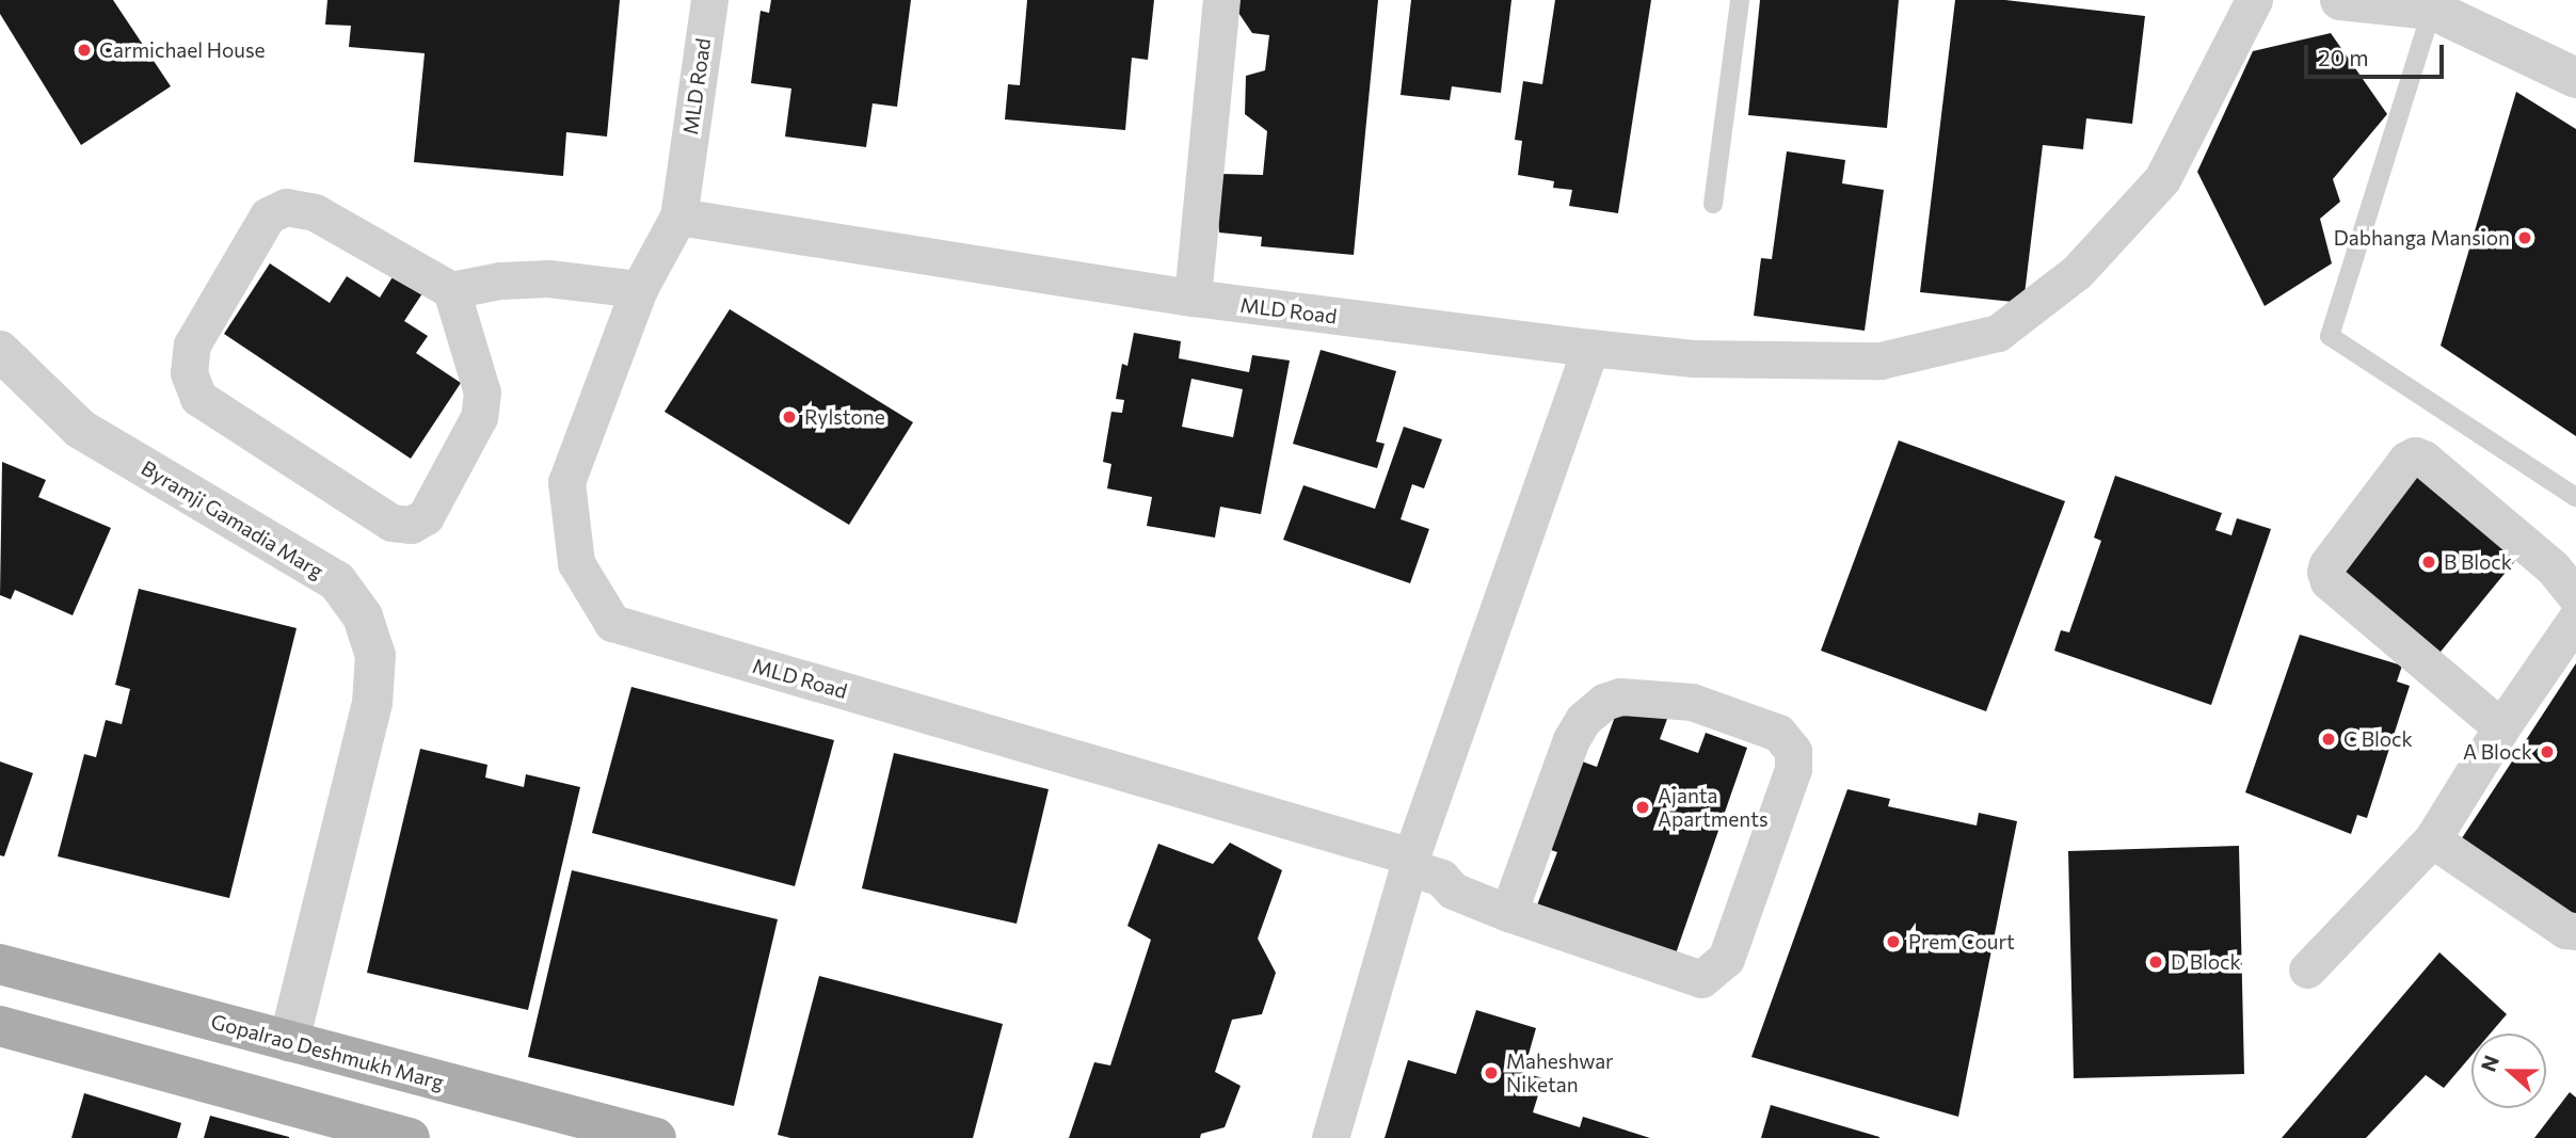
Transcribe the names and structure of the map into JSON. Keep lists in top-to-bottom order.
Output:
{
  "streets": {
    "main road": ["Gopalrao Deshmukh Marg"],
    "street": ["MLD Road", "Byramji Gamadia Marg"]
  },
  "crossings": [
    ["Byramji Gamadia Marg", "Gopalrao Deshmukh Marg"]
  ],
  "places": [
    "Carmichael House",
    "Dabhanga Mansion",
    "Rylstone",
    "B Block",
    "C Block",
    "A Block",
    "Ajanta Apartments",
    "Prem Court",
    "D Block",
    "Maheshwar Niketan"
  ],
  "scale_bar": "20 m",
  "north": "left"
}
